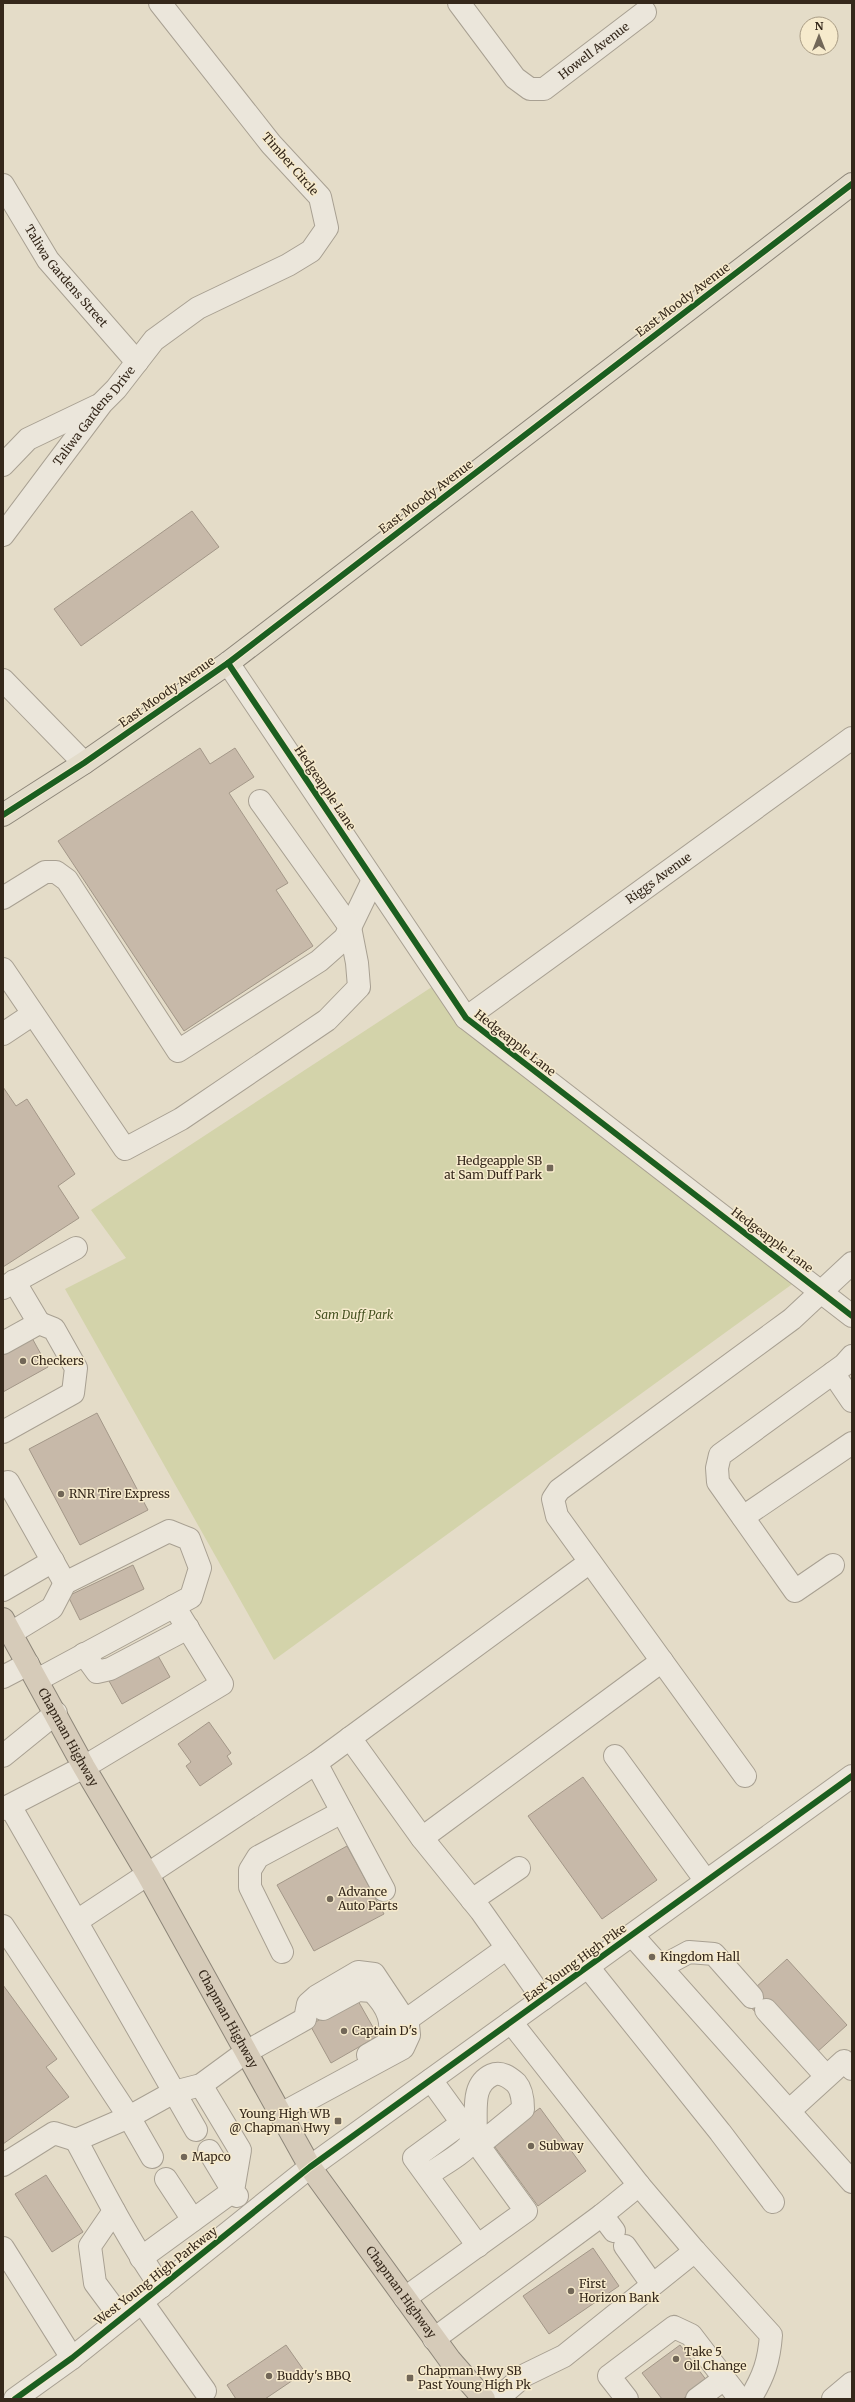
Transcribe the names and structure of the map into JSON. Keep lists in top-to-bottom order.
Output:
{
  "streets": {
    "highway": ["Chapman Highway"],
    "main road": ["East Moody Avenue"],
    "street": [
      "Howell Avenue",
      "Timber Circle",
      "Taliwa Gardens Street",
      "Taliwa Gardens Drive",
      "Hedgeapple Lane",
      "Riggs Avenue",
      "East Young High Pike",
      "West Young High Parkway"
    ]
  },
  "crossings": [
    ["Timber Circle", "Taliwa Gardens Drive"],
    ["Taliwa Gardens Street", "Taliwa Gardens Drive"],
    ["East Moody Avenue", "Hedgeapple Lane"],
    ["Hedgeapple Lane", "Riggs Avenue"],
    ["Chapman Highway", "East Young High Pike"],
    ["Chapman Highway", "West Young High Parkway"],
    ["East Young High Pike", "West Young High Parkway"]
  ],
  "parks": ["Sam Duff Park"],
  "places": {
    "transit": ["Hedgeapple SB at Sam Duff Park", "Young High WB @ Chapman Hwy", "Chapman Hwy SB Past Young High Pk"],
    "other": [
      "Checkers",
      "RNR Tire Express",
      "Advance Auto Parts",
      "Kingdom Hall",
      "Captain D's",
      "Subway",
      "Mapco",
      "First Horizon Bank",
      "Take 5 Oil Change",
      "Buddy's BBQ"
    ]
  },
  "north": "top"
}
